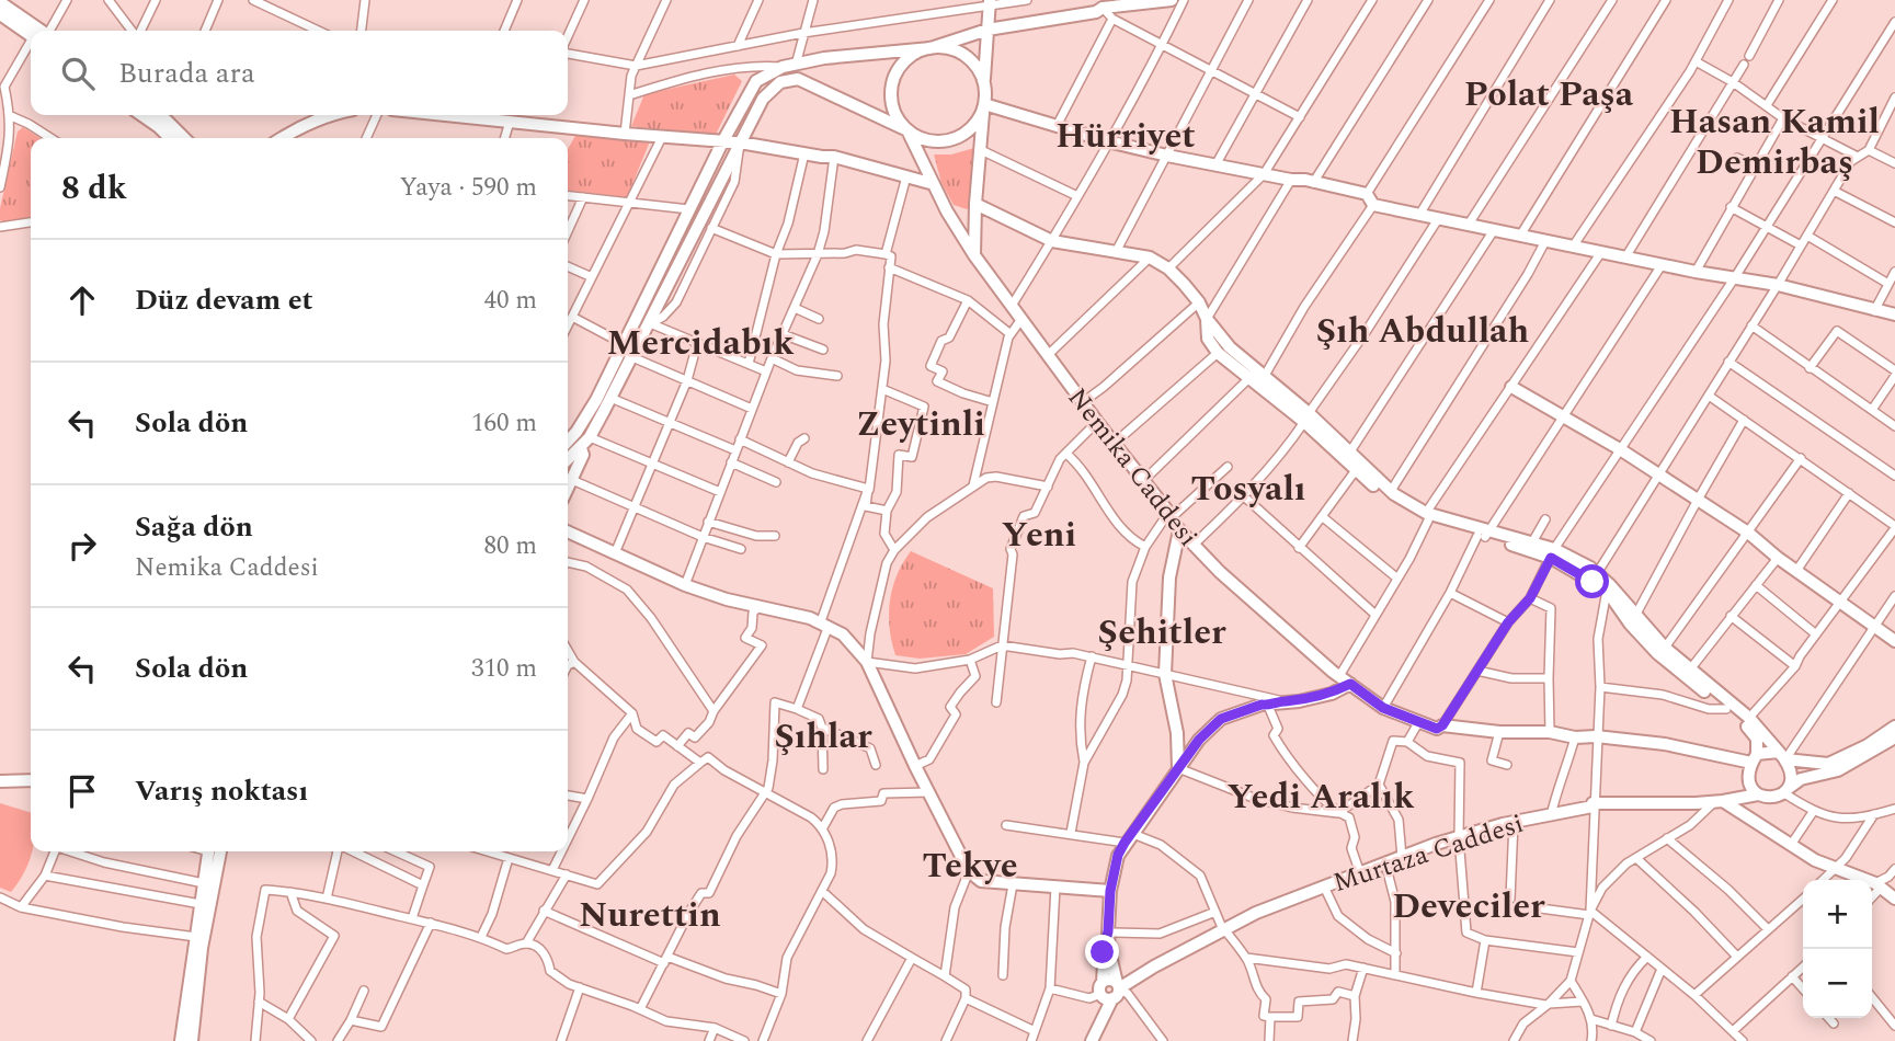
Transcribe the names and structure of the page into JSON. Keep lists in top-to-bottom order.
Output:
{
  "streets": {
    "main road": ["Nemika Caddesi", "Murtaza Caddesi"]
  },
  "crossings": [
    ["Nemika Caddesi", "Murtaza Caddesi"]
  ],
  "districts": [
    "Polat Paşa",
    "Hasan Kamil Demirbaş",
    "Hürriyet",
    "Şıh Abdullah",
    "Mercidabık",
    "Zeytinli",
    "Tosyalı",
    "Yeni",
    "Şehitler",
    "Şıhlar",
    "Yedi Aralık",
    "Tekye",
    "Deveciler",
    "Nurettin"
  ],
  "page": {
    "search": "Burada ara",
    "heading": ["8 dk", "Yaya · 590 m"],
    "list": [
      ["Düz devam et", "40 m"],
      ["Sola dön", "160 m"],
      ["Sağa dön", "Nemika Caddesi", "80 m"],
      ["Sola dön", "310 m"],
      "Varış noktası"
    ],
    "map_buttons": ["+", "−"]
  }
}
